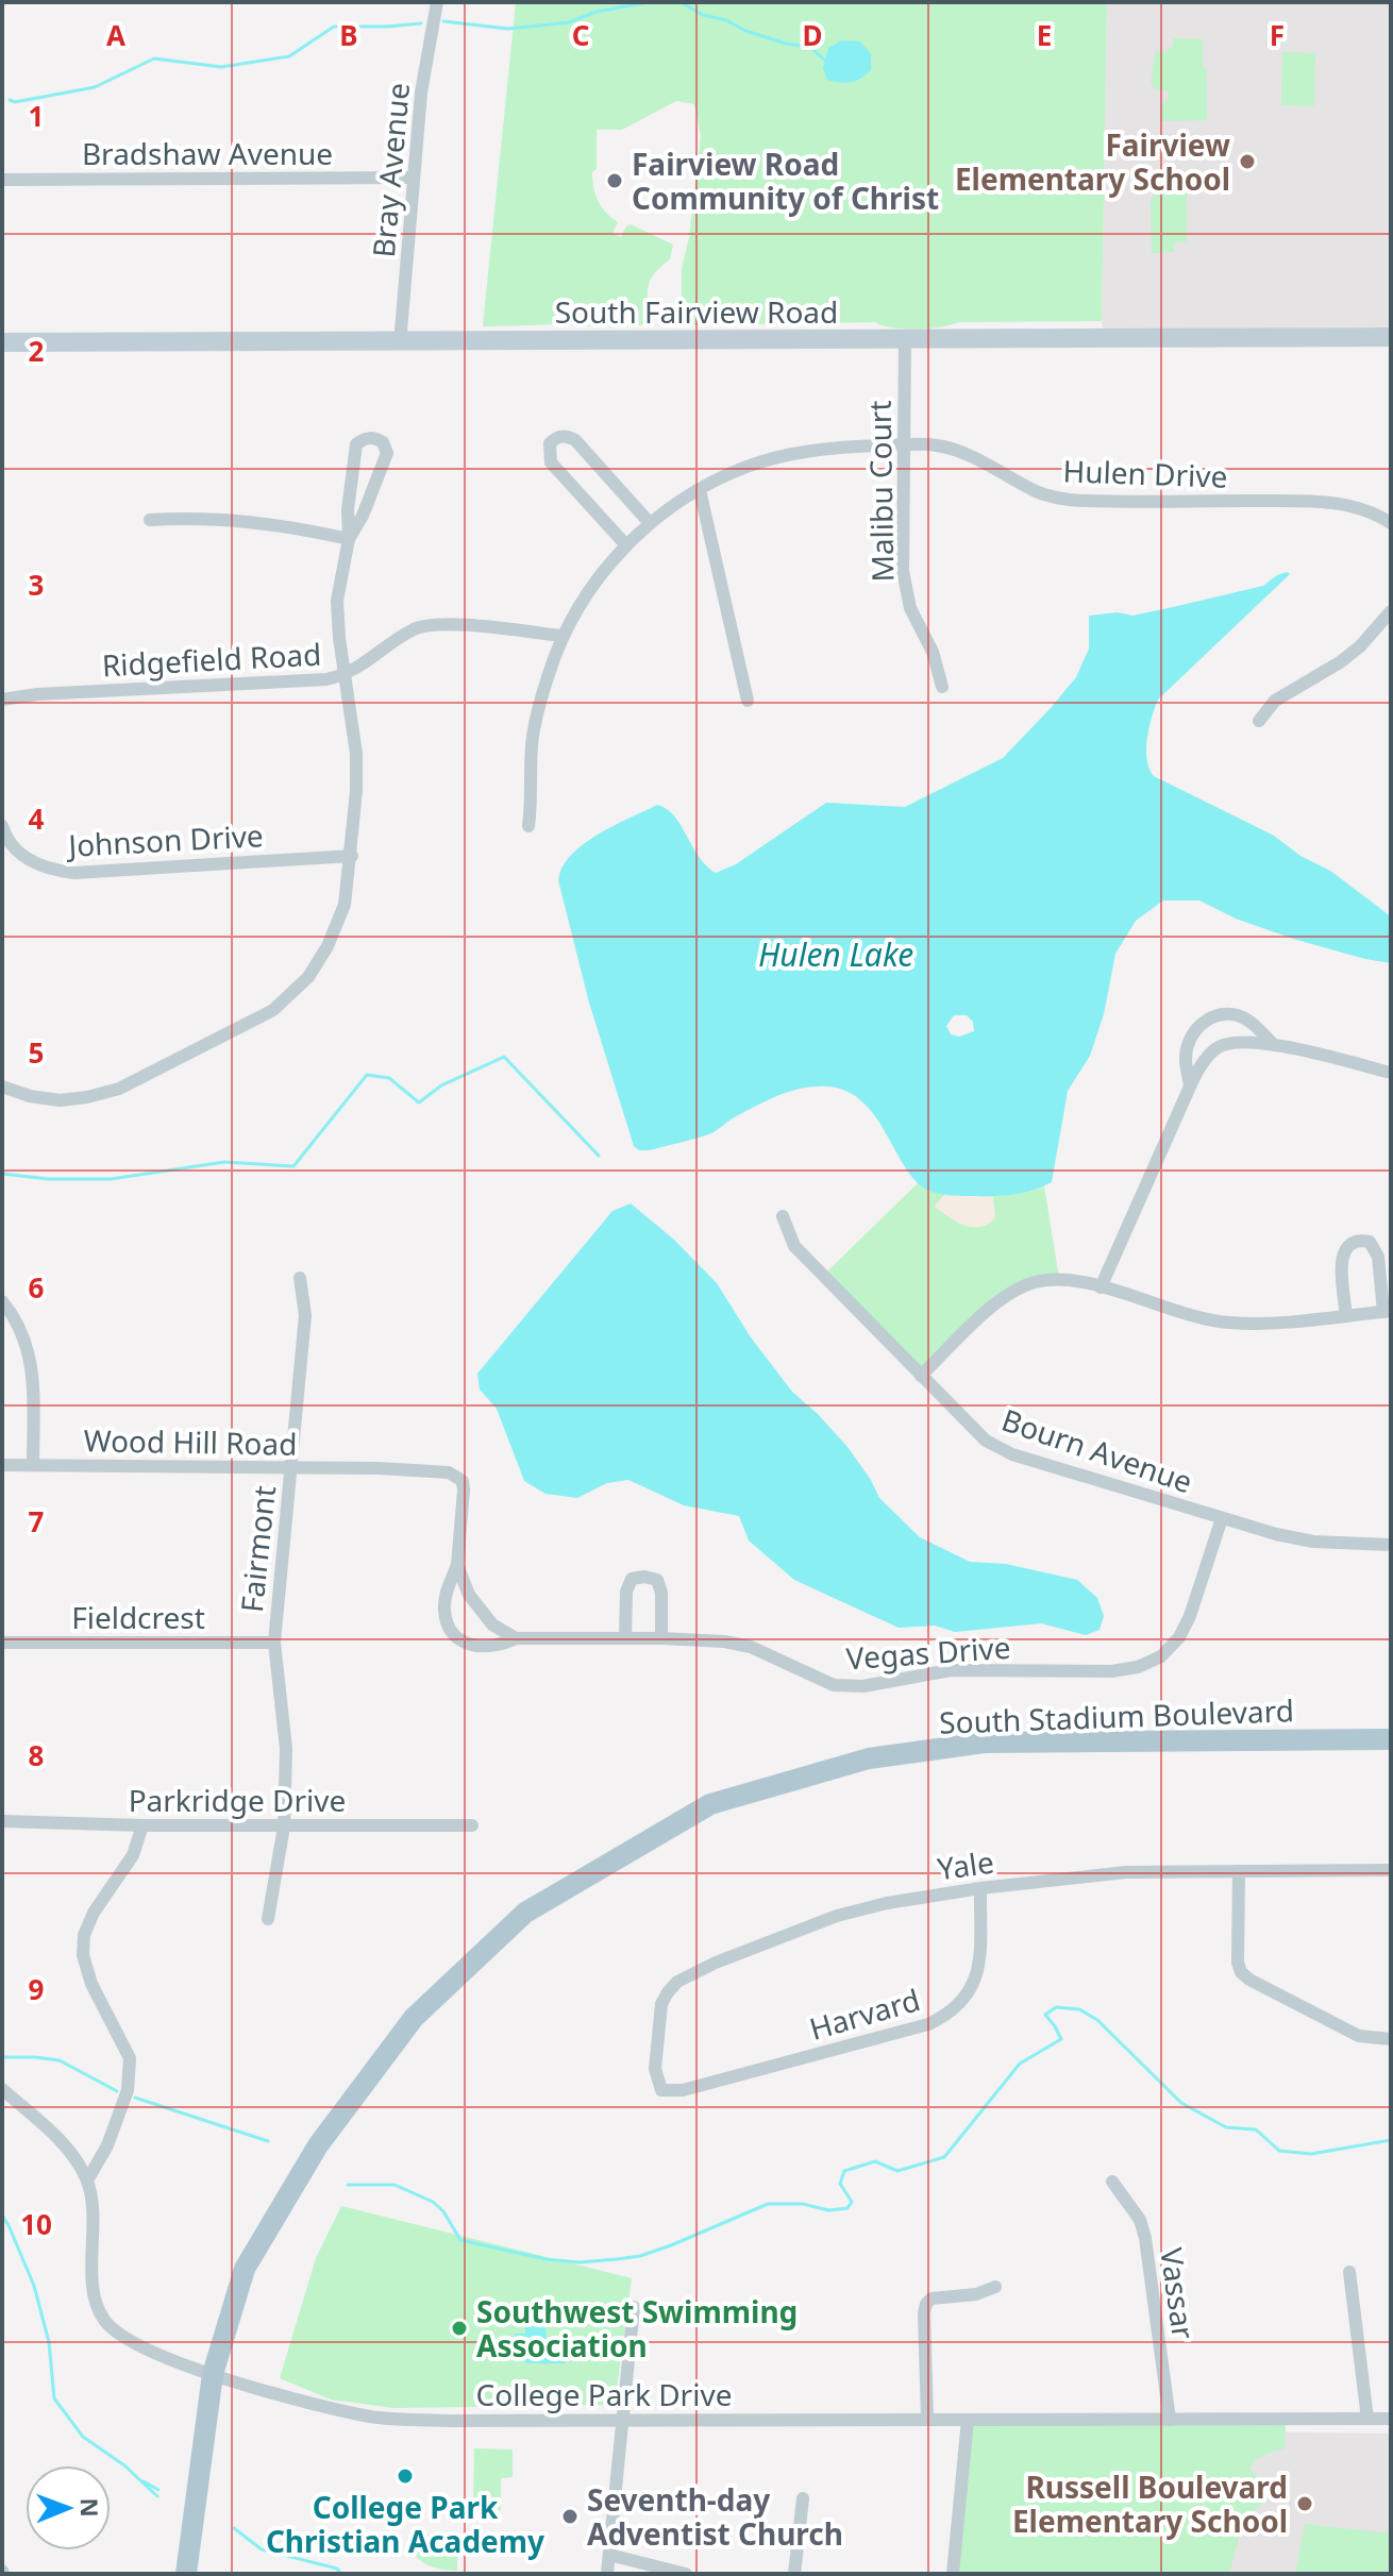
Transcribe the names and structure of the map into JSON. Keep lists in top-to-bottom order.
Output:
{
  "streets": {
    "main road": ["South Stadium Boulevard"],
    "street": [
      "Bradshaw Avenue",
      "Bray Avenue",
      "South Fairview Road",
      "Hulen Drive",
      "Malibu Court",
      "Ridgefield Road",
      "Johnson Drive",
      "Wood Hill Road",
      "Bourn Avenue",
      "Fairmont",
      "Fieldcrest",
      "Vegas Drive",
      "Parkridge Drive",
      "Yale",
      "Harvard",
      "Vassar",
      "College Park Drive"
    ]
  },
  "crossings": [
    ["Bradshaw Avenue", "Bray Avenue"],
    ["Bray Avenue", "South Fairview Road"],
    ["South Fairview Road", "Malibu Court"],
    ["Hulen Drive", "Malibu Court"],
    ["Hulen Drive", "Ridgefield Road"],
    ["Wood Hill Road", "Fairmont"],
    ["Wood Hill Road", "Vegas Drive"],
    ["Bourn Avenue", "Vegas Drive"],
    ["Fairmont", "Fieldcrest"],
    ["Fairmont", "Parkridge Drive"],
    ["South Stadium Boulevard", "College Park Drive"],
    ["Yale", "Harvard"],
    ["Vassar", "College Park Drive"]
  ],
  "water": ["Hulen Lake"],
  "places": [
    "Fairview Elementary School",
    "Fairview Road Community of Christ",
    "Southwest Swimming Association",
    "College Park Christian Academy",
    "Russell Boulevard Elementary School",
    "Seventh-day Adventist Church"
  ],
  "north": "right",
  "grid": {
    "columns": [
      "A",
      "B",
      "C",
      "D",
      "E",
      "F"
    ],
    "rows": [
      "1",
      "2",
      "3",
      "4",
      "5",
      "6",
      "7",
      "8",
      "9",
      "10"
    ]
  }
}
